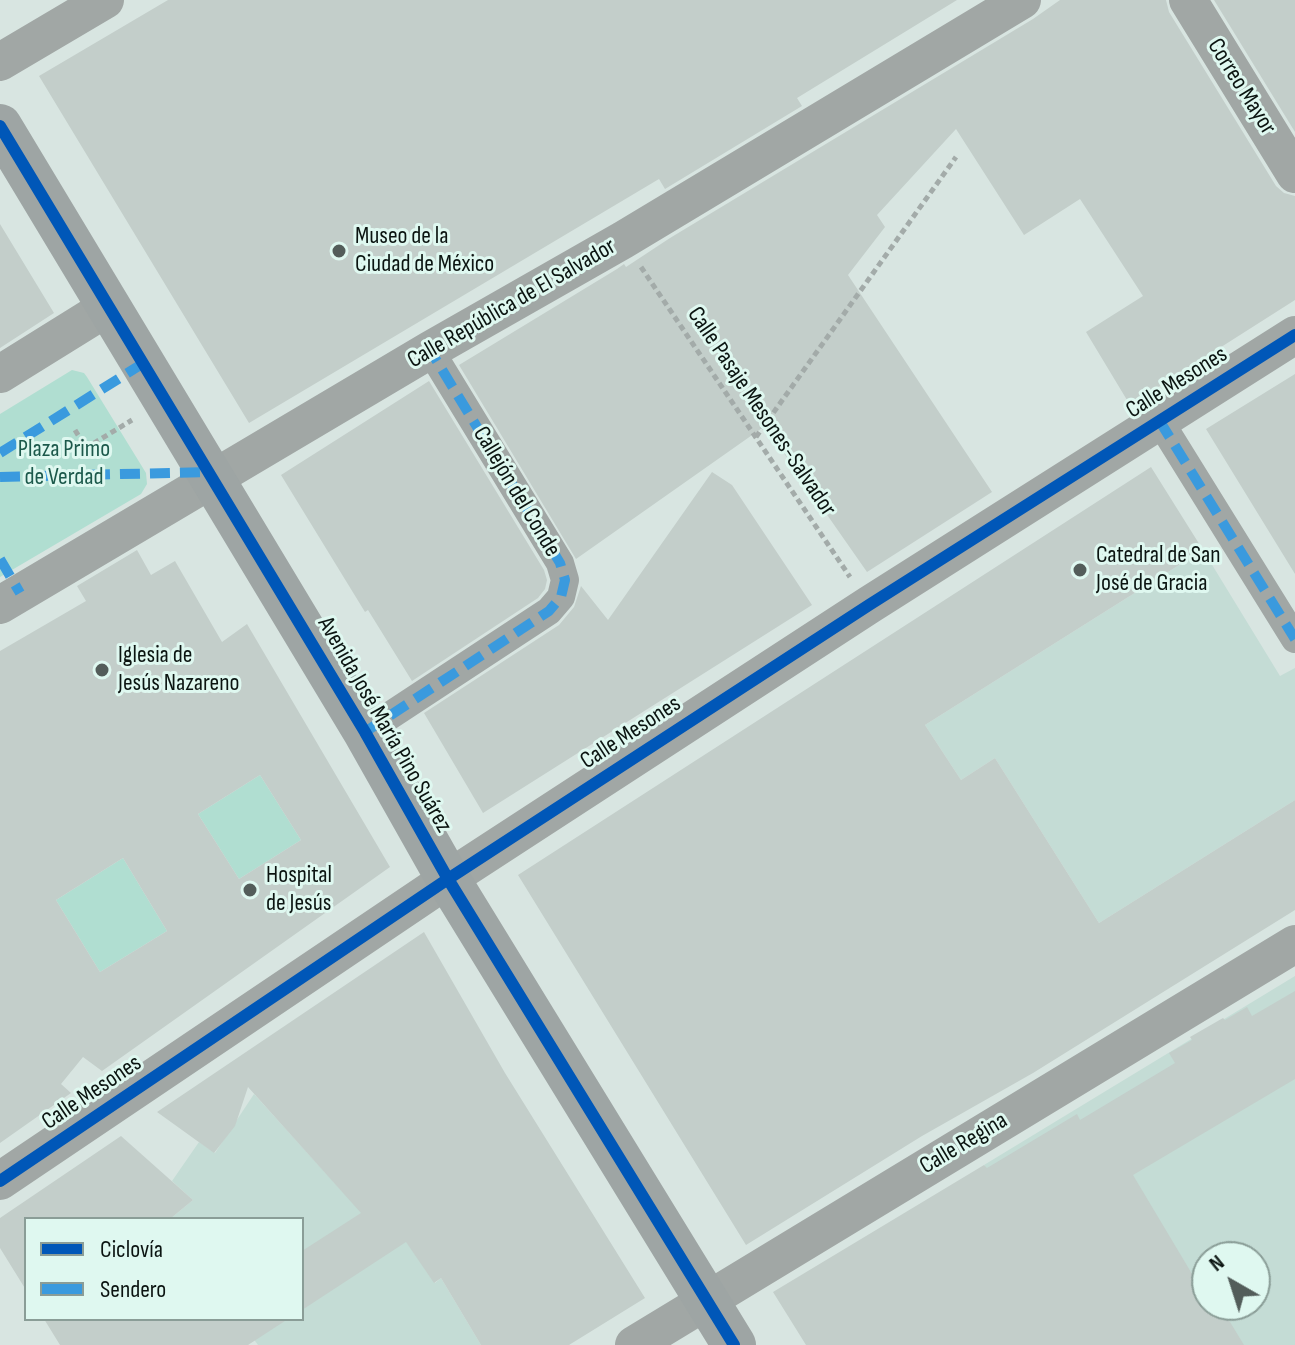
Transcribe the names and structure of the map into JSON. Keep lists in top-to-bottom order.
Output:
{
  "streets": {
    "main road": ["Avenida José María Pino Suárez"],
    "street": [
      "Correo Mayor",
      "Calle República de El Salvador",
      "Calle Mesones",
      "Callejón del Conde",
      "Calle Regina"
    ],
    "path": ["Calle Pasaje Mesones-Salvador"]
  },
  "crossings": [
    ["Calle República de El Salvador", "Calle Pasaje Mesones-Salvador"],
    ["Calle República de El Salvador", "Callejón del Conde"],
    ["Calle República de El Salvador", "Avenida José María Pino Suárez"],
    ["Calle Mesones", "Calle Pasaje Mesones-Salvador"],
    ["Calle Mesones", "Avenida José María Pino Suárez"],
    ["Callejón del Conde", "Avenida José María Pino Suárez"],
    ["Avenida José María Pino Suárez", "Calle Regina"]
  ],
  "parks": ["Plaza Primo de Verdad"],
  "places": [
    "Museo de la Ciudad de México",
    "Catedral de San José de Gracia",
    "Iglesia de Jesús Nazareno",
    "Hospital de Jesús"
  ],
  "legend": ["Ciclovía", "Sendero"],
  "north": "top left"
}
